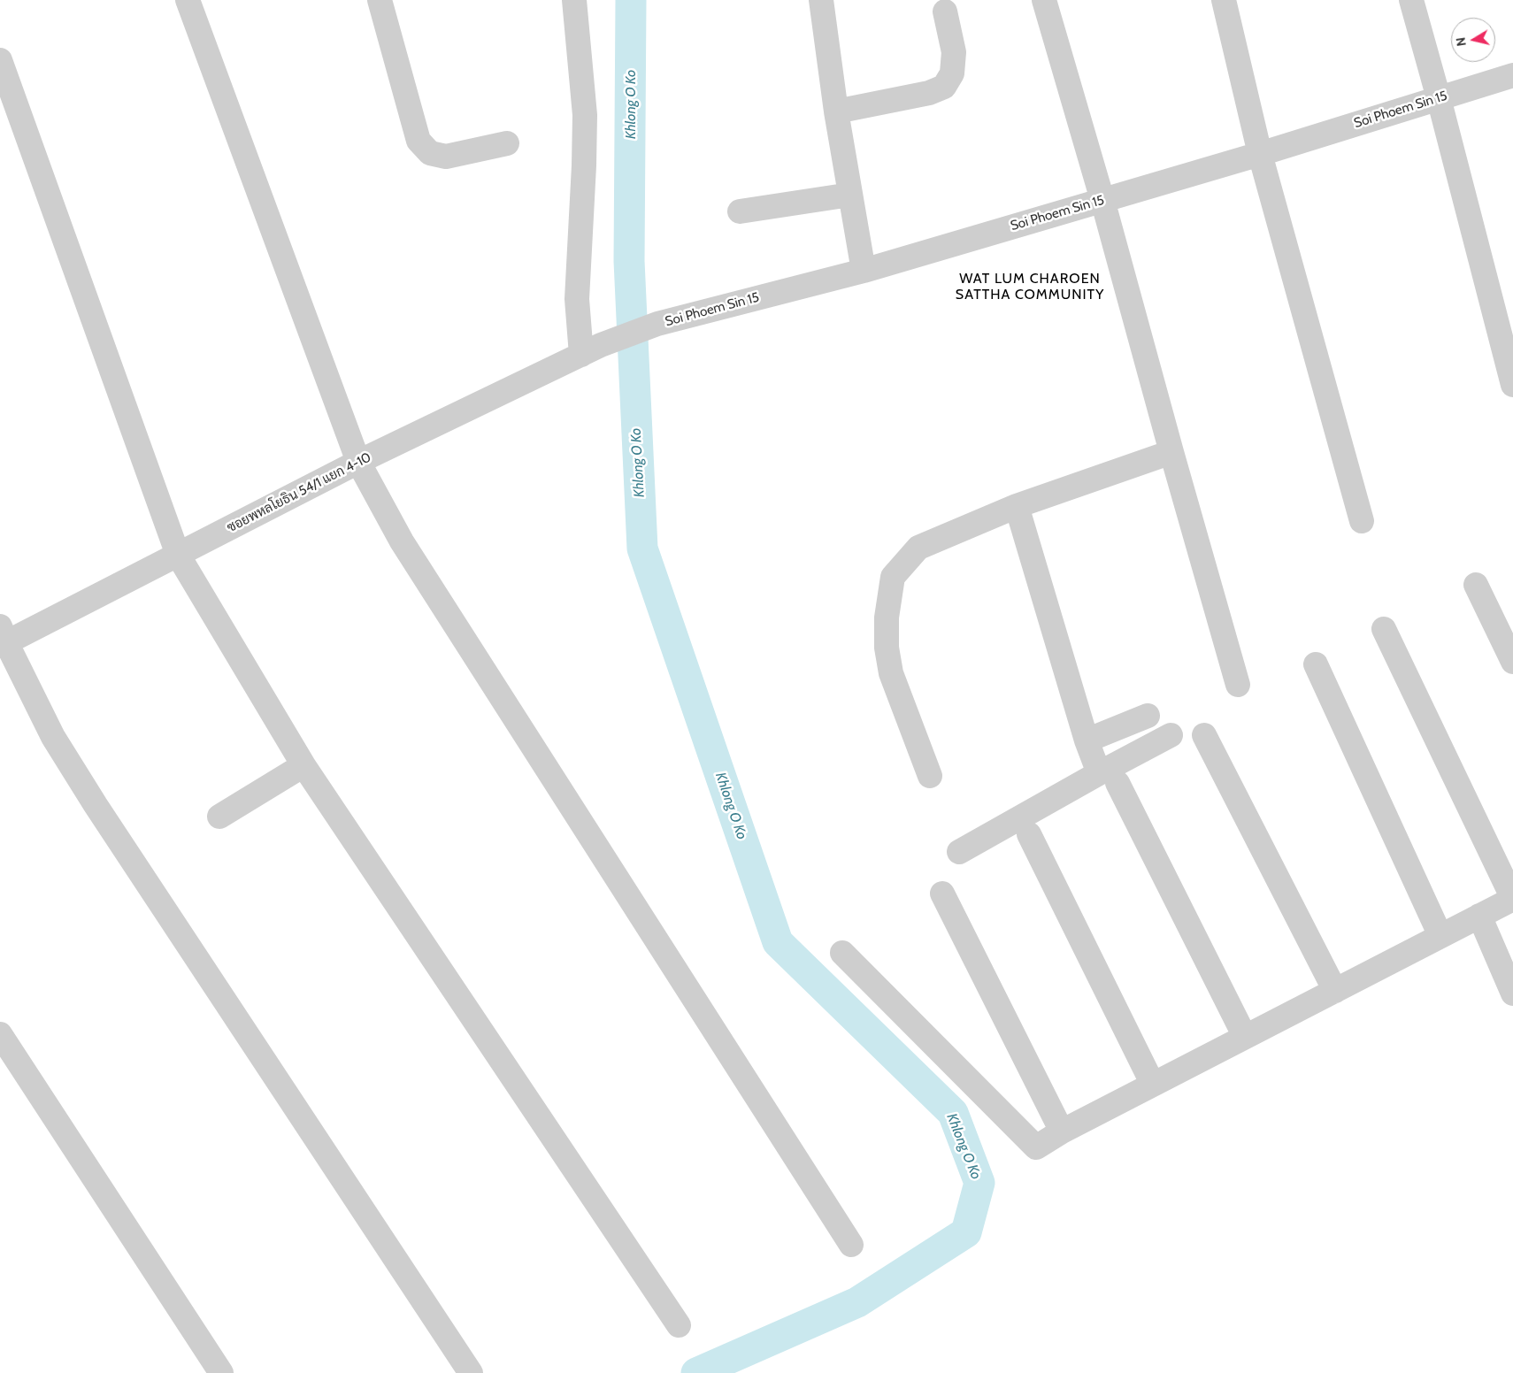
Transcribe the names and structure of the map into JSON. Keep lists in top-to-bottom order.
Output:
{
  "streets": {
    "street": ["Soi Phoem Sin 15", "ซอยพหลโยธิน 54/1 แยก 4-10"]
  },
  "crossings": [
    ["Soi Phoem Sin 15", "ซอยพหลโยธิน 54/1 แยก 4-10"]
  ],
  "districts": ["WAT LUM CHAROEN SATTHA COMMUNITY"],
  "water": ["Khlong O Ko"],
  "north": "left"
}
